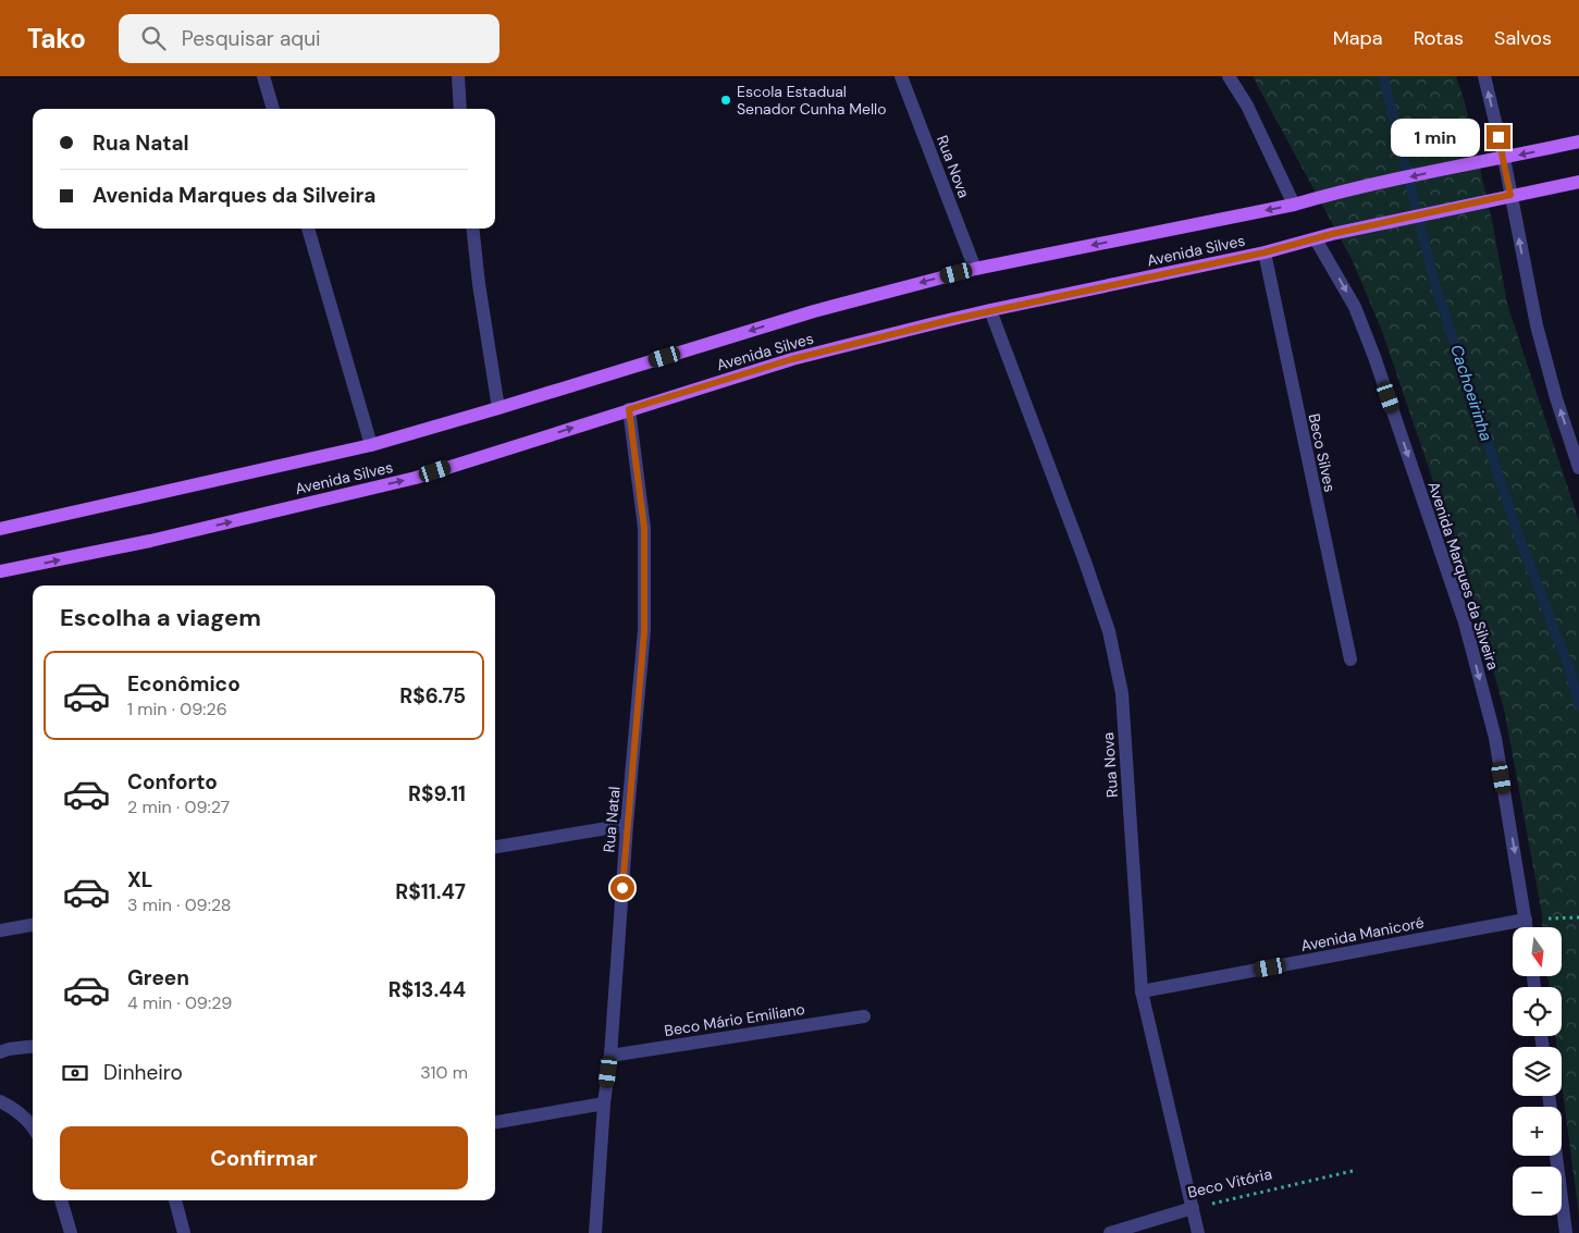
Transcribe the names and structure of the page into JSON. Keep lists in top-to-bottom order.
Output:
{
  "streets": {
    "main road": ["Avenida Silves"],
    "street": [
      "Rua Nova",
      "Beco Silves",
      "Avenida Marques da Silveira",
      "Rua Natal",
      "Avenida Manicoré",
      "Beco Mário Emiliano",
      "Beco Vitória"
    ]
  },
  "crossings": [
    ["Rua Nova", "Avenida Silves"],
    ["Rua Nova", "Avenida Manicoré"],
    ["Rua Nova", "Beco Vitória"],
    ["Avenida Silves", "Beco Silves"],
    ["Avenida Silves", "Avenida Marques da Silveira"],
    ["Avenida Silves", "Rua Natal"],
    ["Avenida Marques da Silveira", "Avenida Manicoré"],
    ["Rua Natal", "Beco Mário Emiliano"]
  ],
  "one_way": ["Avenida Marques da Silveira"],
  "water": ["Cachoeirinha"],
  "places": ["Escola Estadual Senador Cunha Mello"],
  "north": "bottom",
  "page": {
    "header": "Tako",
    "search": "Pesquisar aqui",
    "nav": ["Mapa", "Rotas", "Salvos"],
    "banner": ["Rua Natal", "Avenida Marques da Silveira"],
    "bubble": "1 min",
    "heading": "Escolha a viagem",
    "list": [
      {
        "name": "Econômico",
        "note": "1 min · 09:26",
        "value": "R$6.75"
      },
      {
        "name": "Conforto",
        "note": "2 min · 09:27",
        "value": "R$9.11"
      },
      {
        "name": "XL",
        "note": "3 min · 09:28",
        "value": "R$11.47"
      },
      {
        "name": "Green",
        "note": "4 min · 09:29",
        "value": "R$13.44"
      }
    ],
    "map_buttons": ["+", "−"],
    "pay": ["Dinheiro", "310 m"],
    "buttons": "Confirmar"
  }
}
